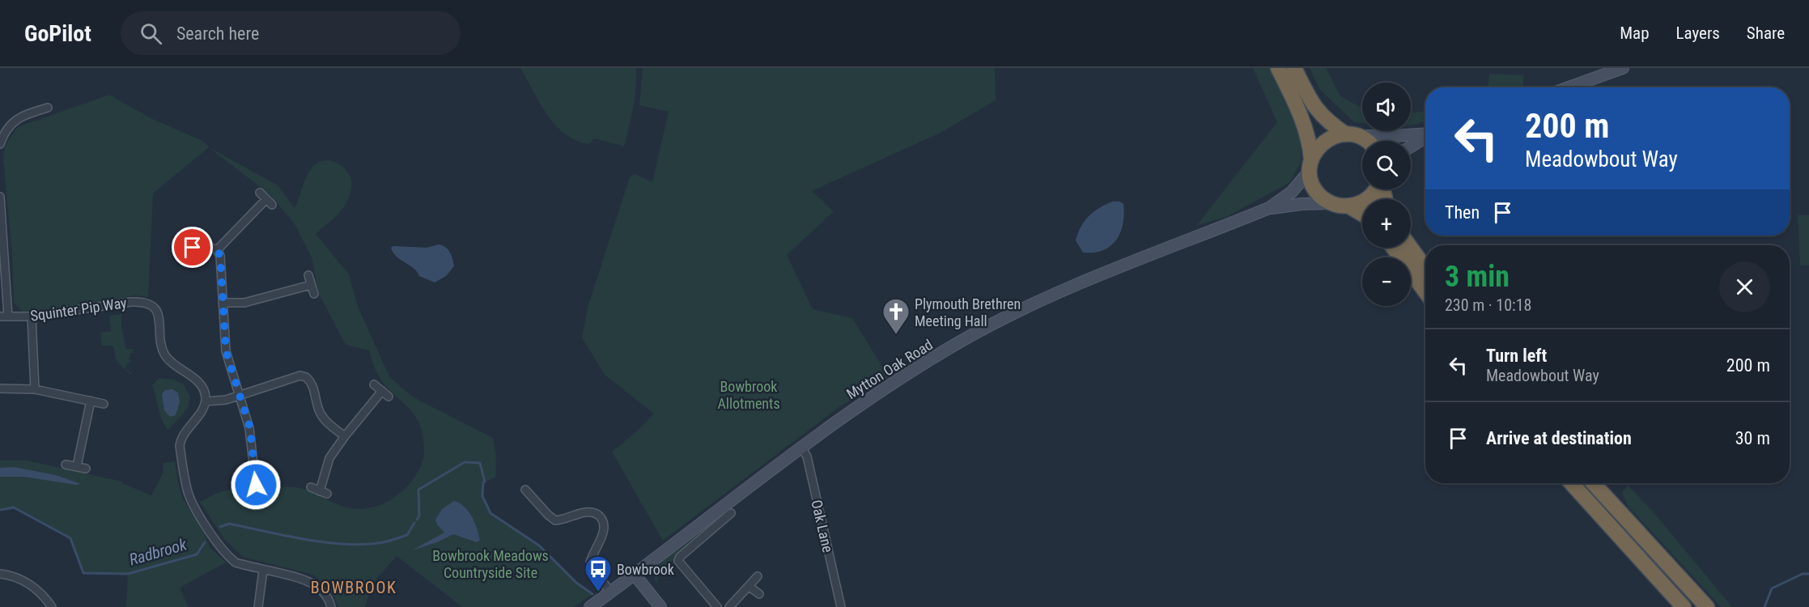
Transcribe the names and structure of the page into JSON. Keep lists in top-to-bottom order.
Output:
{
  "streets": {
    "main road": ["Mytton Oak Road"],
    "street": ["Squinter Pip Way", "Oak Lane"]
  },
  "crossings": [
    ["Mytton Oak Road", "Oak Lane"]
  ],
  "districts": ["BOWBROOK"],
  "water": ["Radbrook"],
  "parks": ["Bowbrook Allotments", "Bowbrook Meadows Countryside Site"],
  "places": {
    "church": ["Plymouth Brethren Meeting Hall"],
    "bus stop": ["Bowbrook"]
  },
  "page": {
    "header": "GoPilot",
    "search": "Search here",
    "nav": ["Map", "Layers", "Share"],
    "map_buttons": ["+", "−"],
    "turn": ["200 m", "Meadowbout Way"],
    "then": "Then",
    "heading": ["3 min", "230 m · 10:18"],
    "list": [
      {
        "name": "Turn left",
        "note": "Meadowbout Way",
        "value": "200 m"
      },
      {
        "name": "Arrive at destination",
        "value": "30 m"
      }
    ]
  }
}
